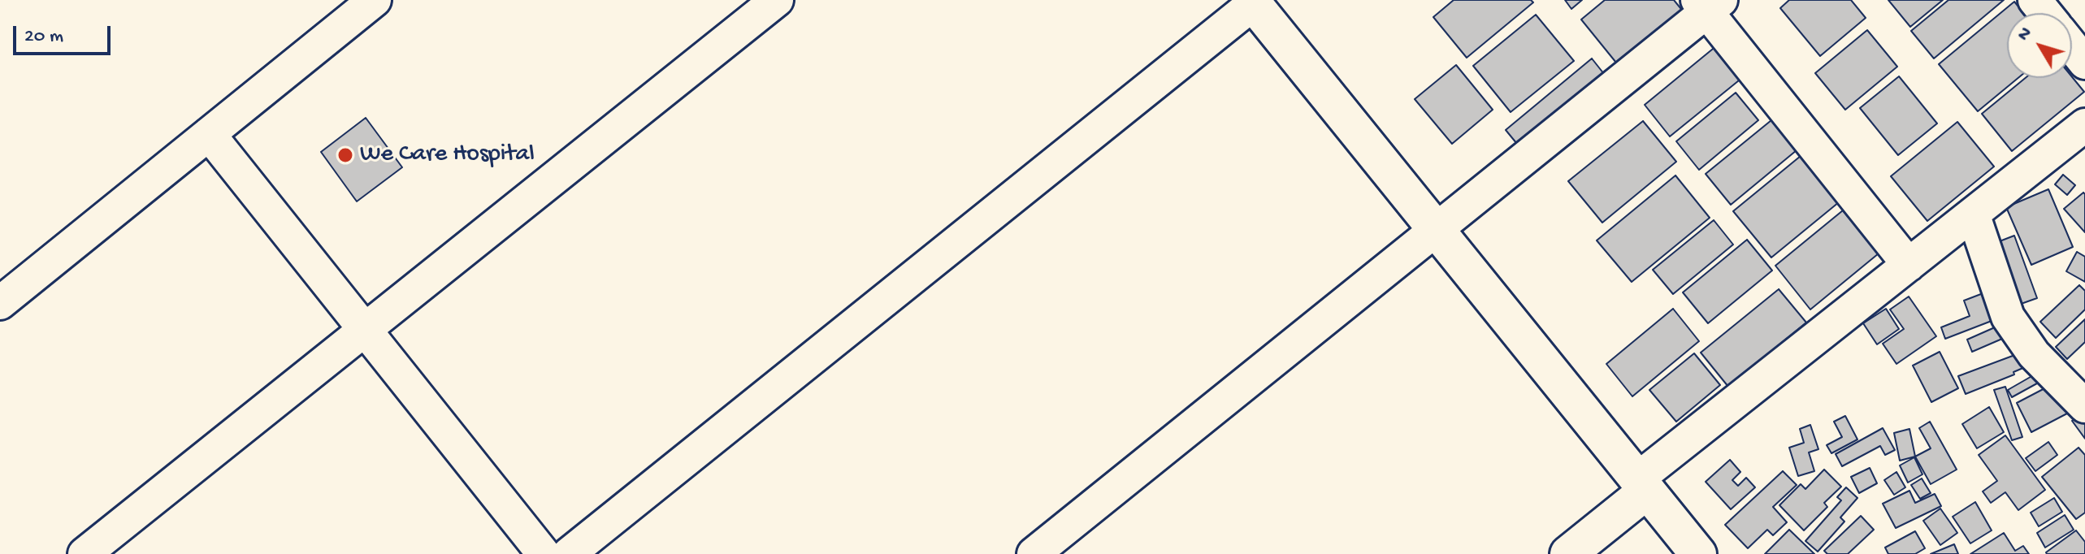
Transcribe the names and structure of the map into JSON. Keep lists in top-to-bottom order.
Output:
{
  "places": ["We Care Hospital"],
  "scale_bar": "20 m",
  "north": "top left"
}
